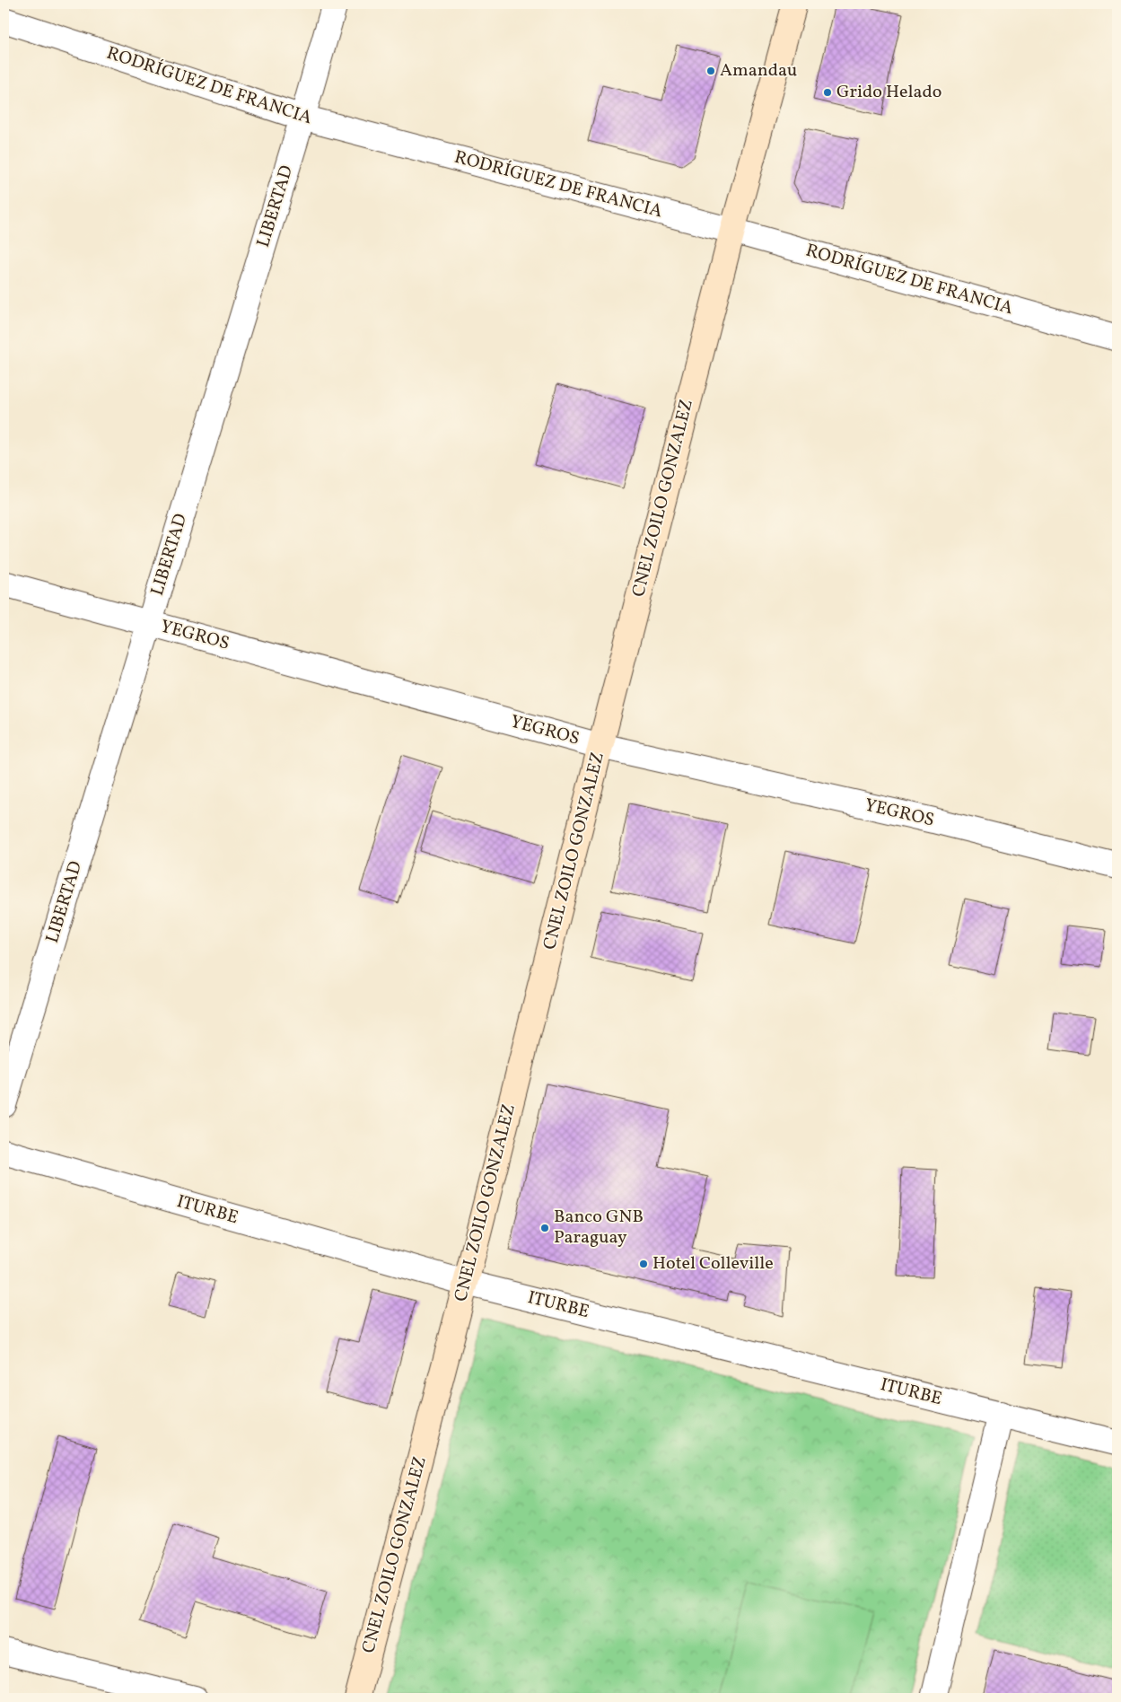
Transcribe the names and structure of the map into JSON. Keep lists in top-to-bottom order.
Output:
{
  "streets": {
    "main road": ["CNEL ZOILO GONZALEZ"],
    "street": [
      "RODRÍGUEZ DE FRANCIA",
      "LIBERTAD",
      "YEGROS",
      "ITURBE"
    ]
  },
  "crossings": [
    ["RODRÍGUEZ DE FRANCIA", "LIBERTAD"],
    ["RODRÍGUEZ DE FRANCIA", "CNEL ZOILO GONZALEZ"],
    ["LIBERTAD", "YEGROS"],
    ["CNEL ZOILO GONZALEZ", "YEGROS"],
    ["CNEL ZOILO GONZALEZ", "ITURBE"]
  ],
  "places": [
    "Amandau",
    "Grido Helado",
    "Banco GNB Paraguay",
    "Hotel Colleville"
  ]
}
